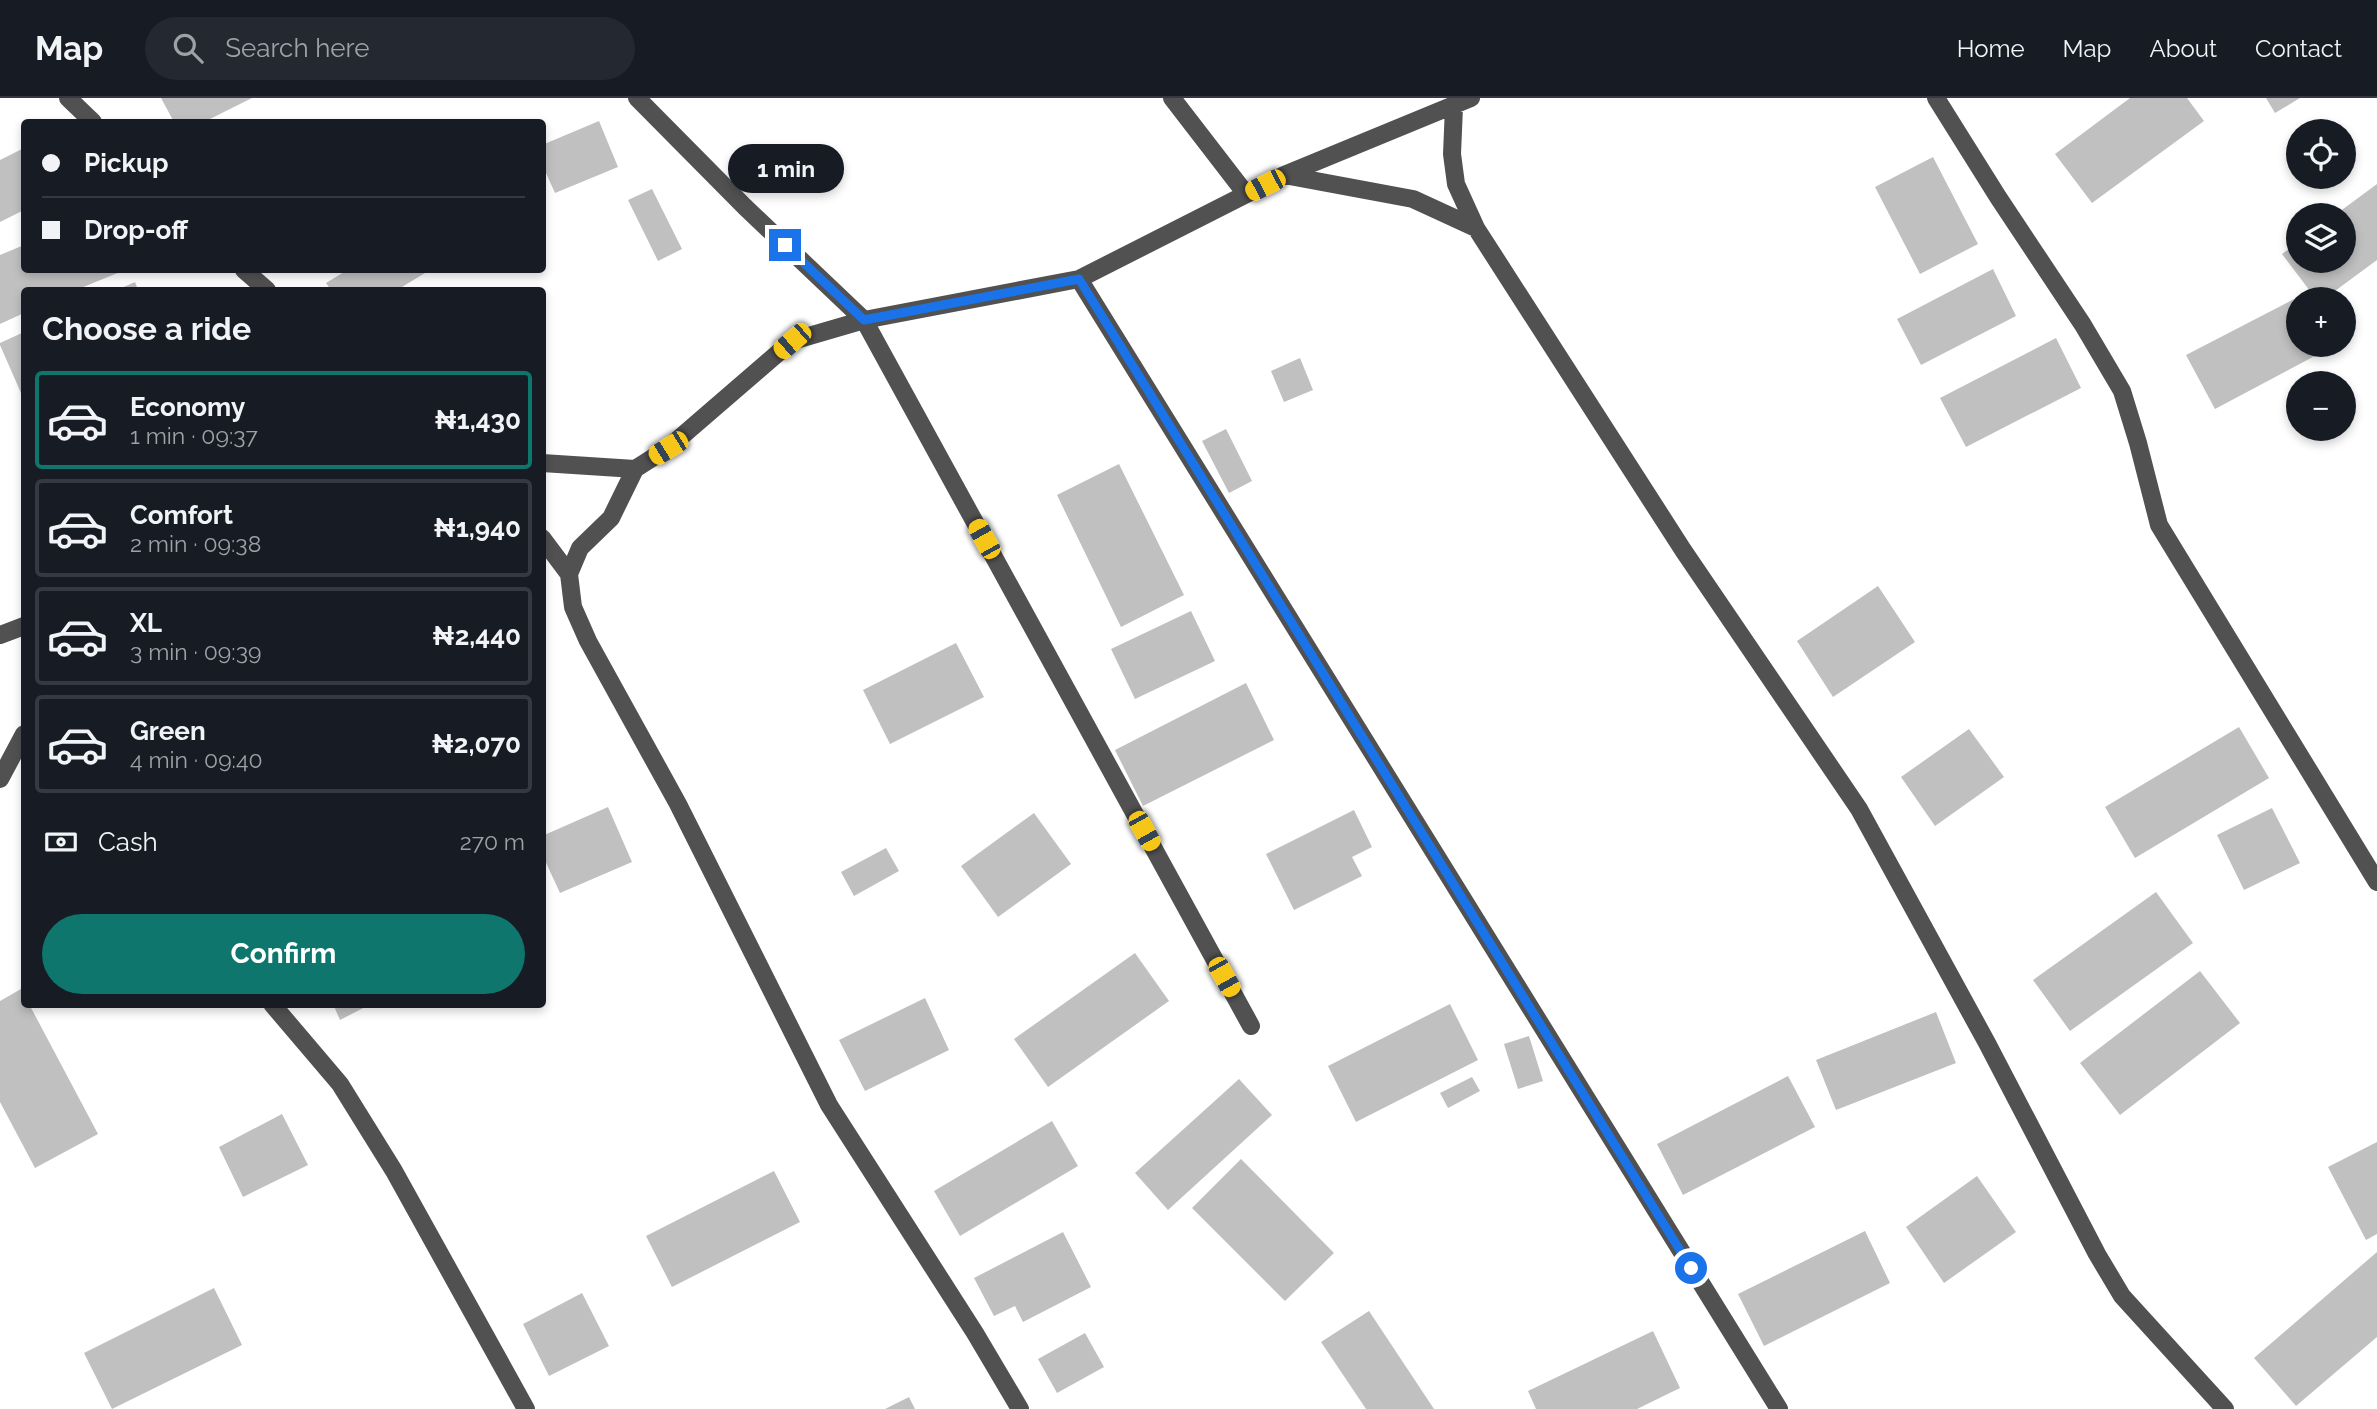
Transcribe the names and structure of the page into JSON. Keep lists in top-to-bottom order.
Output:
{
  "page": {
    "header": "Map",
    "search": "Search here",
    "nav": [
      "Home",
      "Map",
      "About",
      "Contact"
    ],
    "map_buttons": ["+", "−"],
    "banner": ["Pickup", "Drop-off"],
    "bubble": "1 min",
    "heading": "Choose a ride",
    "list": [
      {
        "name": "Economy",
        "note": "1 min · 09:37",
        "value": "₦1,430"
      },
      {
        "name": "Comfort",
        "note": "2 min · 09:38",
        "value": "₦1,940"
      },
      {
        "name": "XL",
        "note": "3 min · 09:39",
        "value": "₦2,440"
      },
      {
        "name": "Green",
        "note": "4 min · 09:40",
        "value": "₦2,070"
      }
    ],
    "pay": ["Cash", "270 m"],
    "buttons": "Confirm"
  }
}
